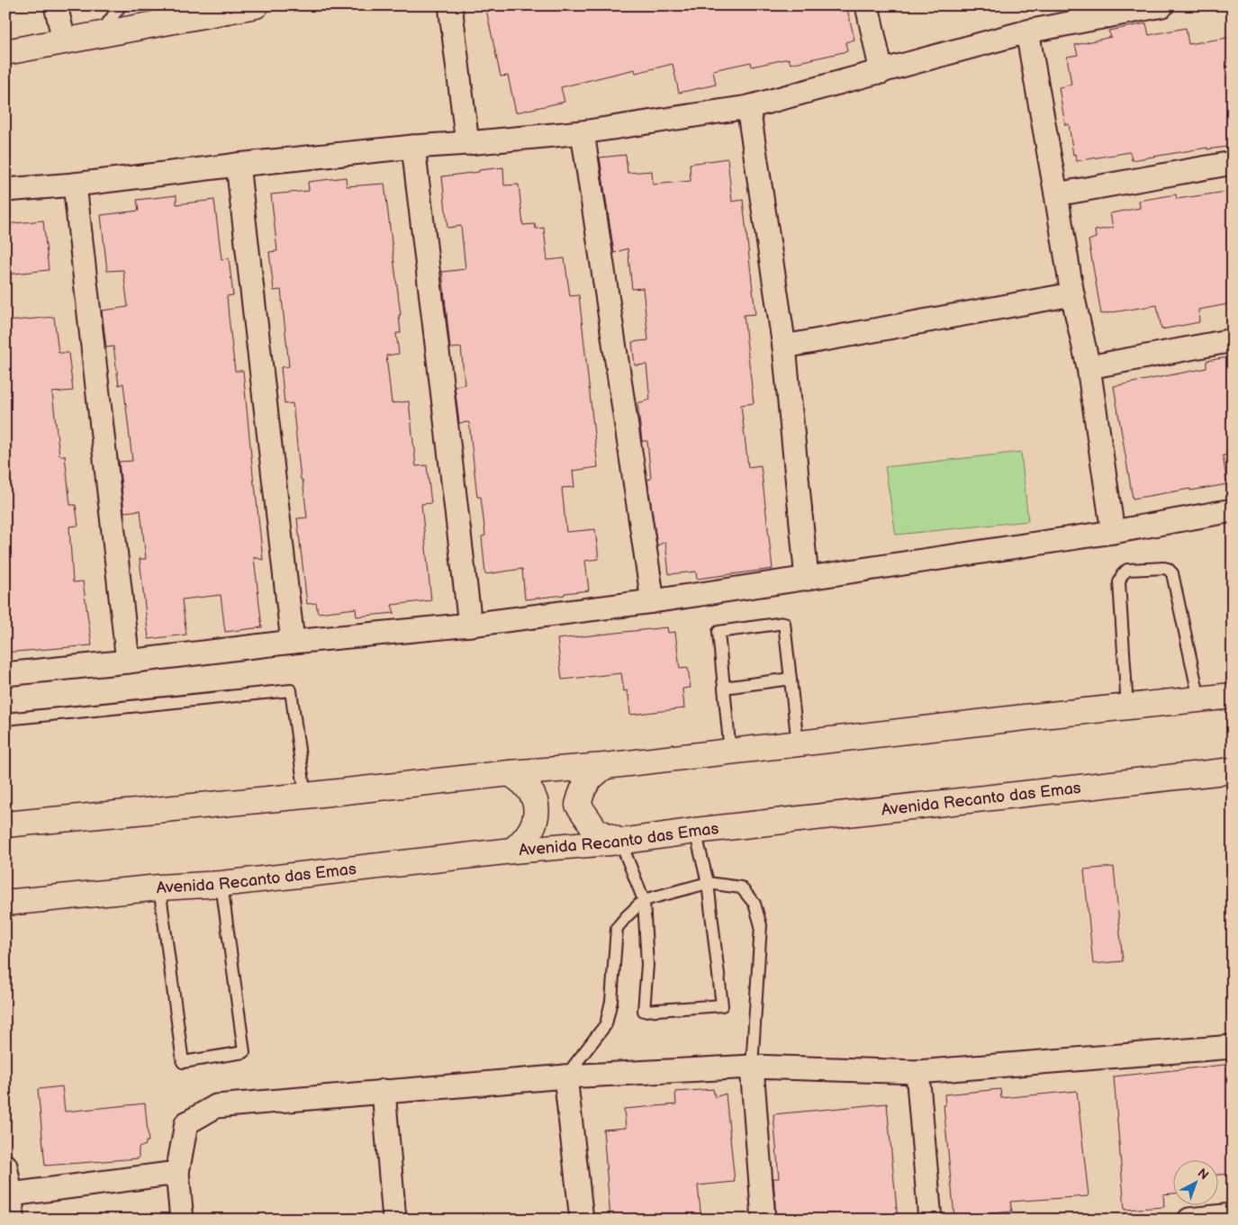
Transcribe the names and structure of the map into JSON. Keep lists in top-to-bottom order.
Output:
{
  "streets": {
    "main road": ["Avenida Recanto das Emas"]
  },
  "north": "top right"
}
